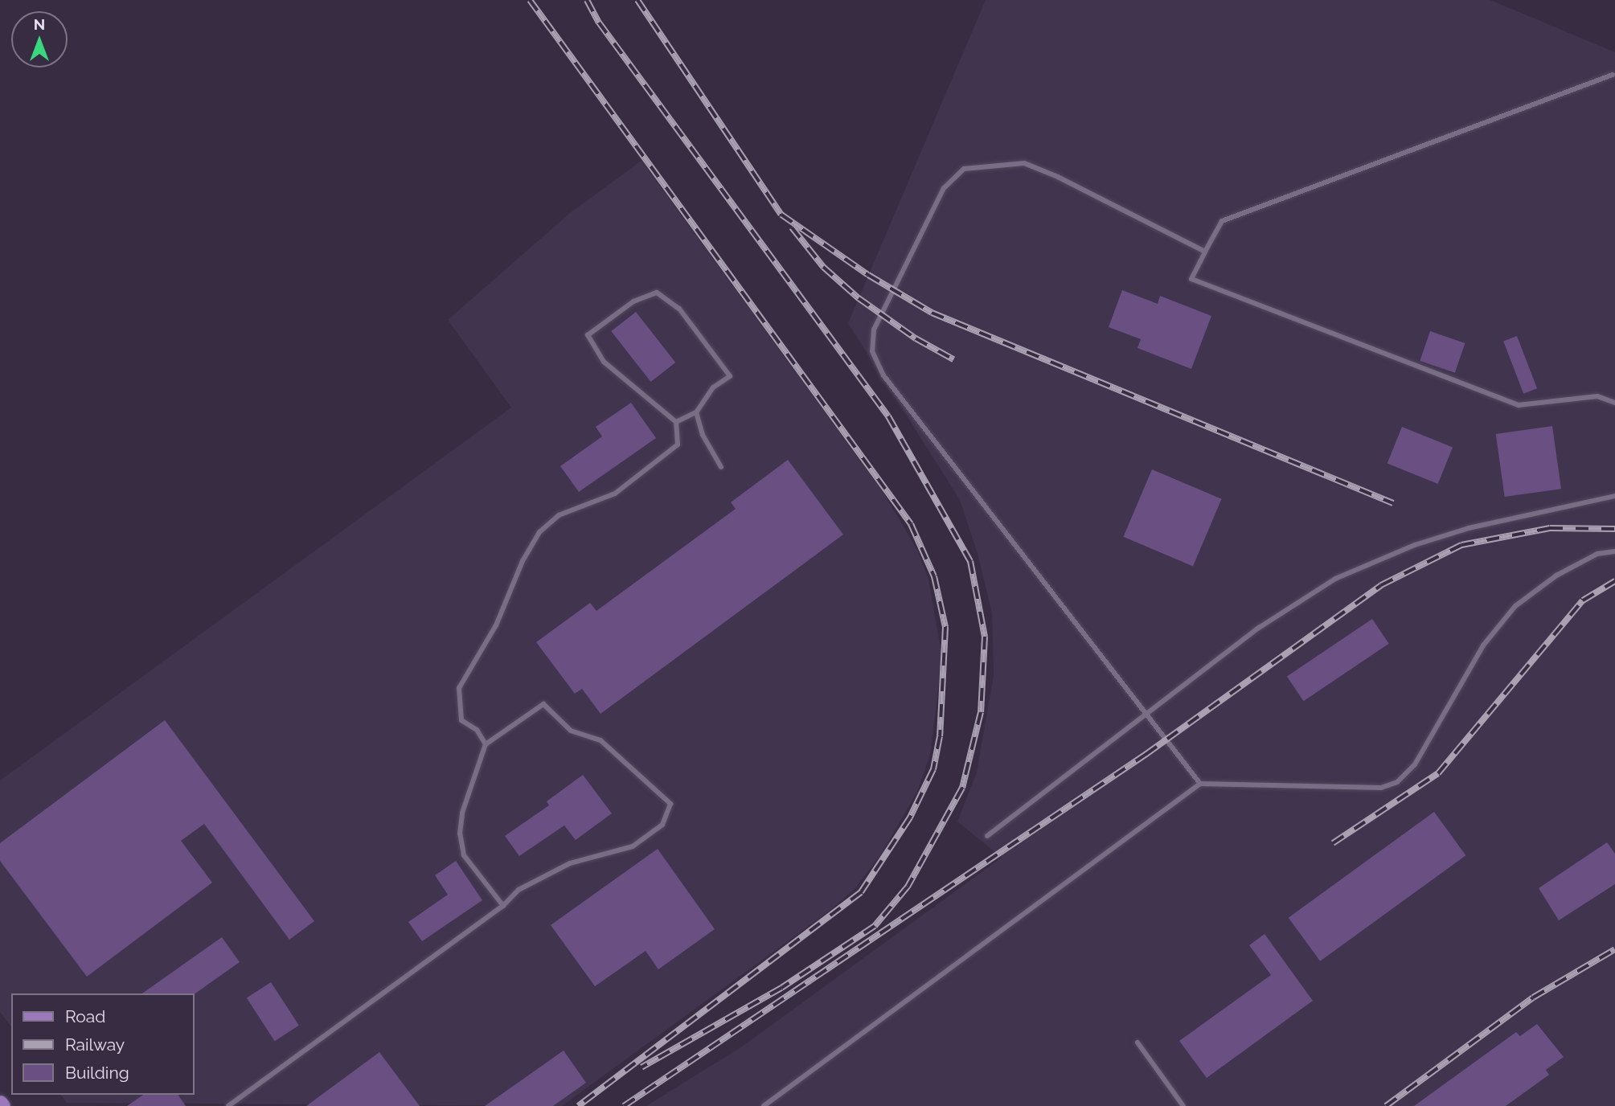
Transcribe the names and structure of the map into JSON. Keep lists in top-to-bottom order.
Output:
{
  "legend": ["Road", "Railway", "Building"],
  "north": "top"
}
